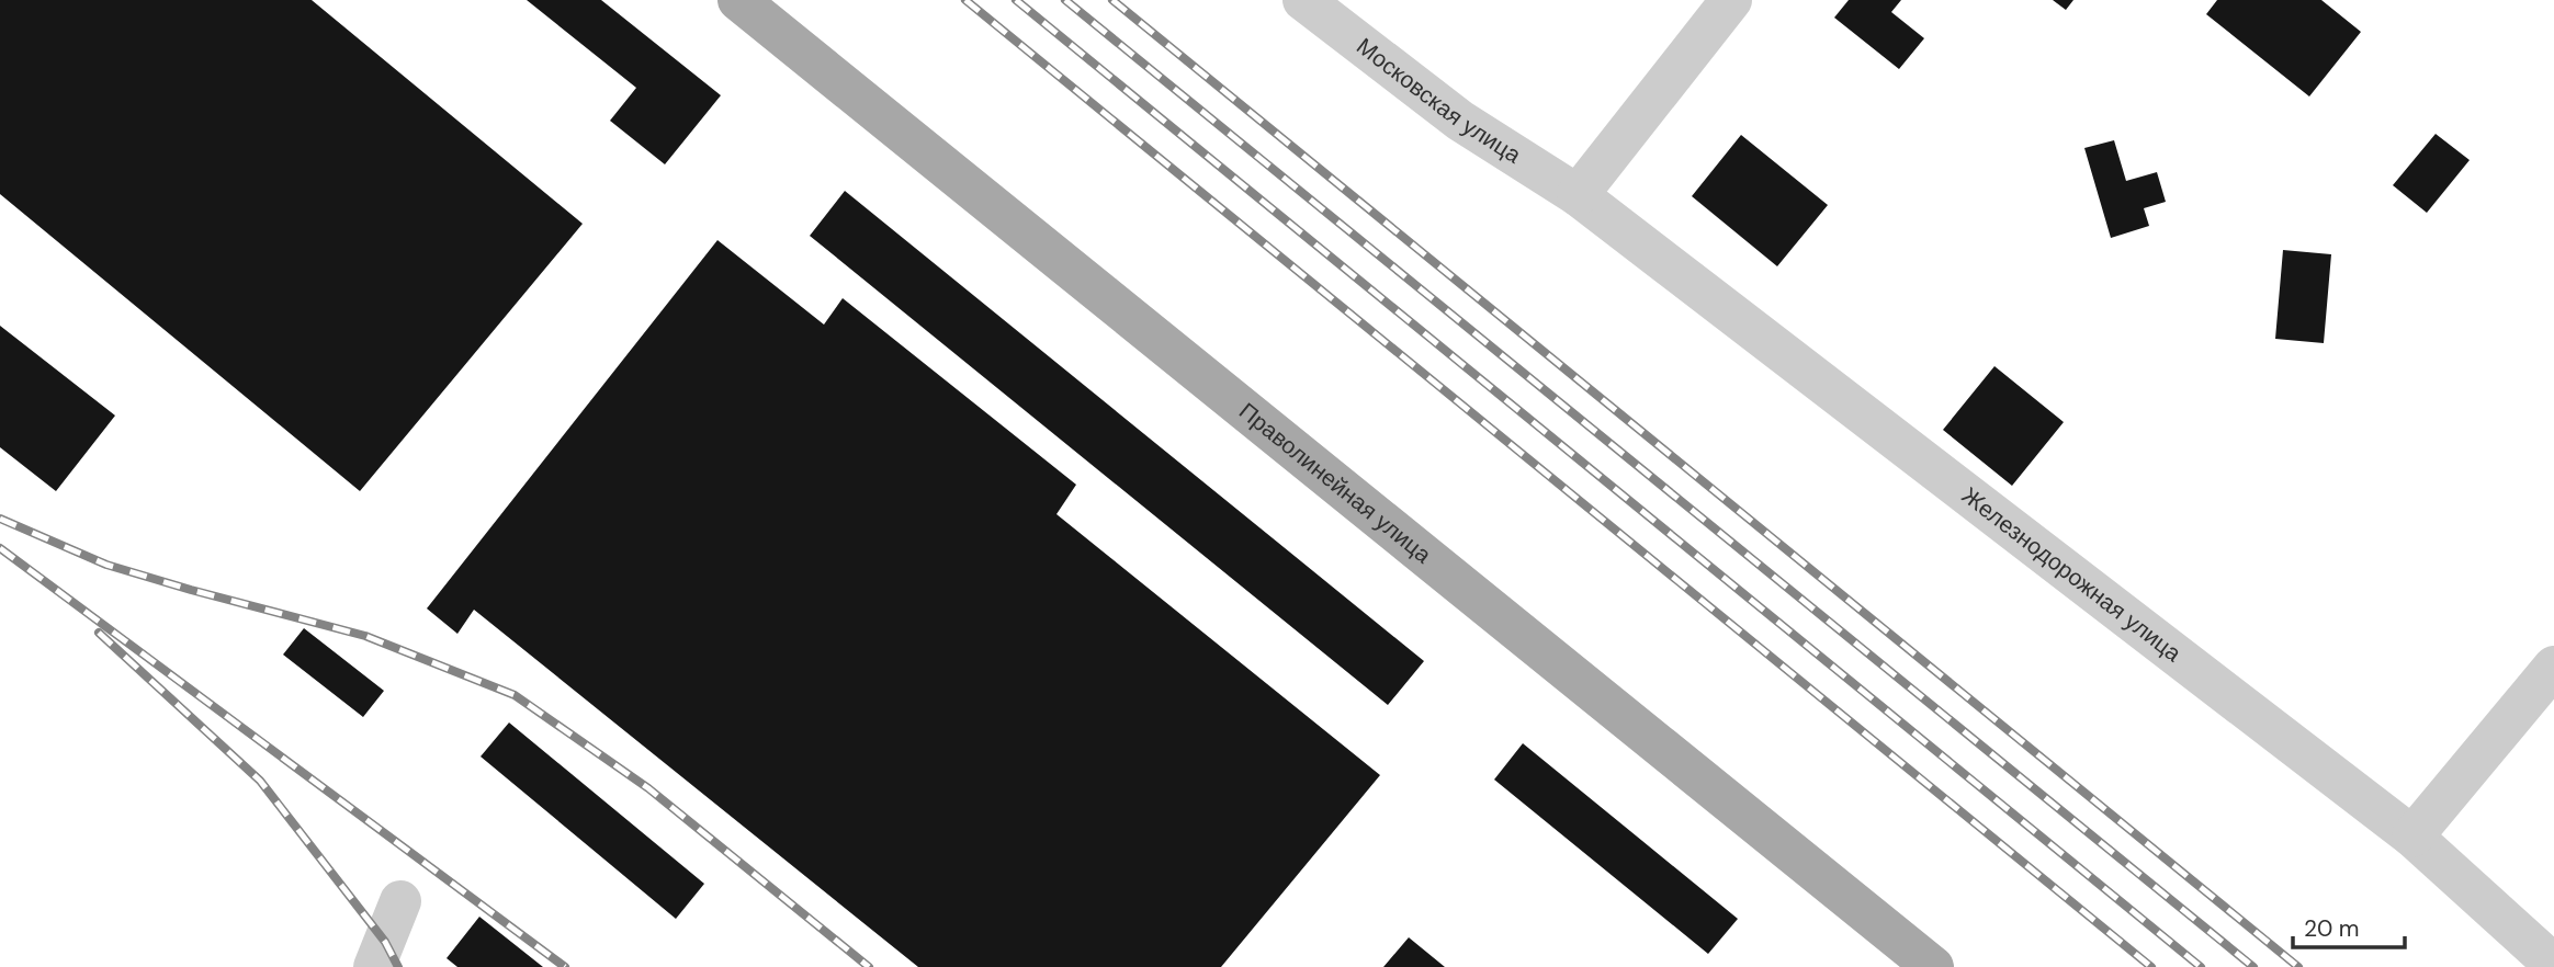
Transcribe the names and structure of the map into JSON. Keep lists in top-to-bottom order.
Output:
{
  "streets": {
    "main road": ["Праволинейная улица"],
    "street": ["Московская улица", "Железнодорожная улица"]
  },
  "crossings": [
    ["Московская улица", "Железнодорожная улица"]
  ],
  "scale_bar": "20 m"
}
